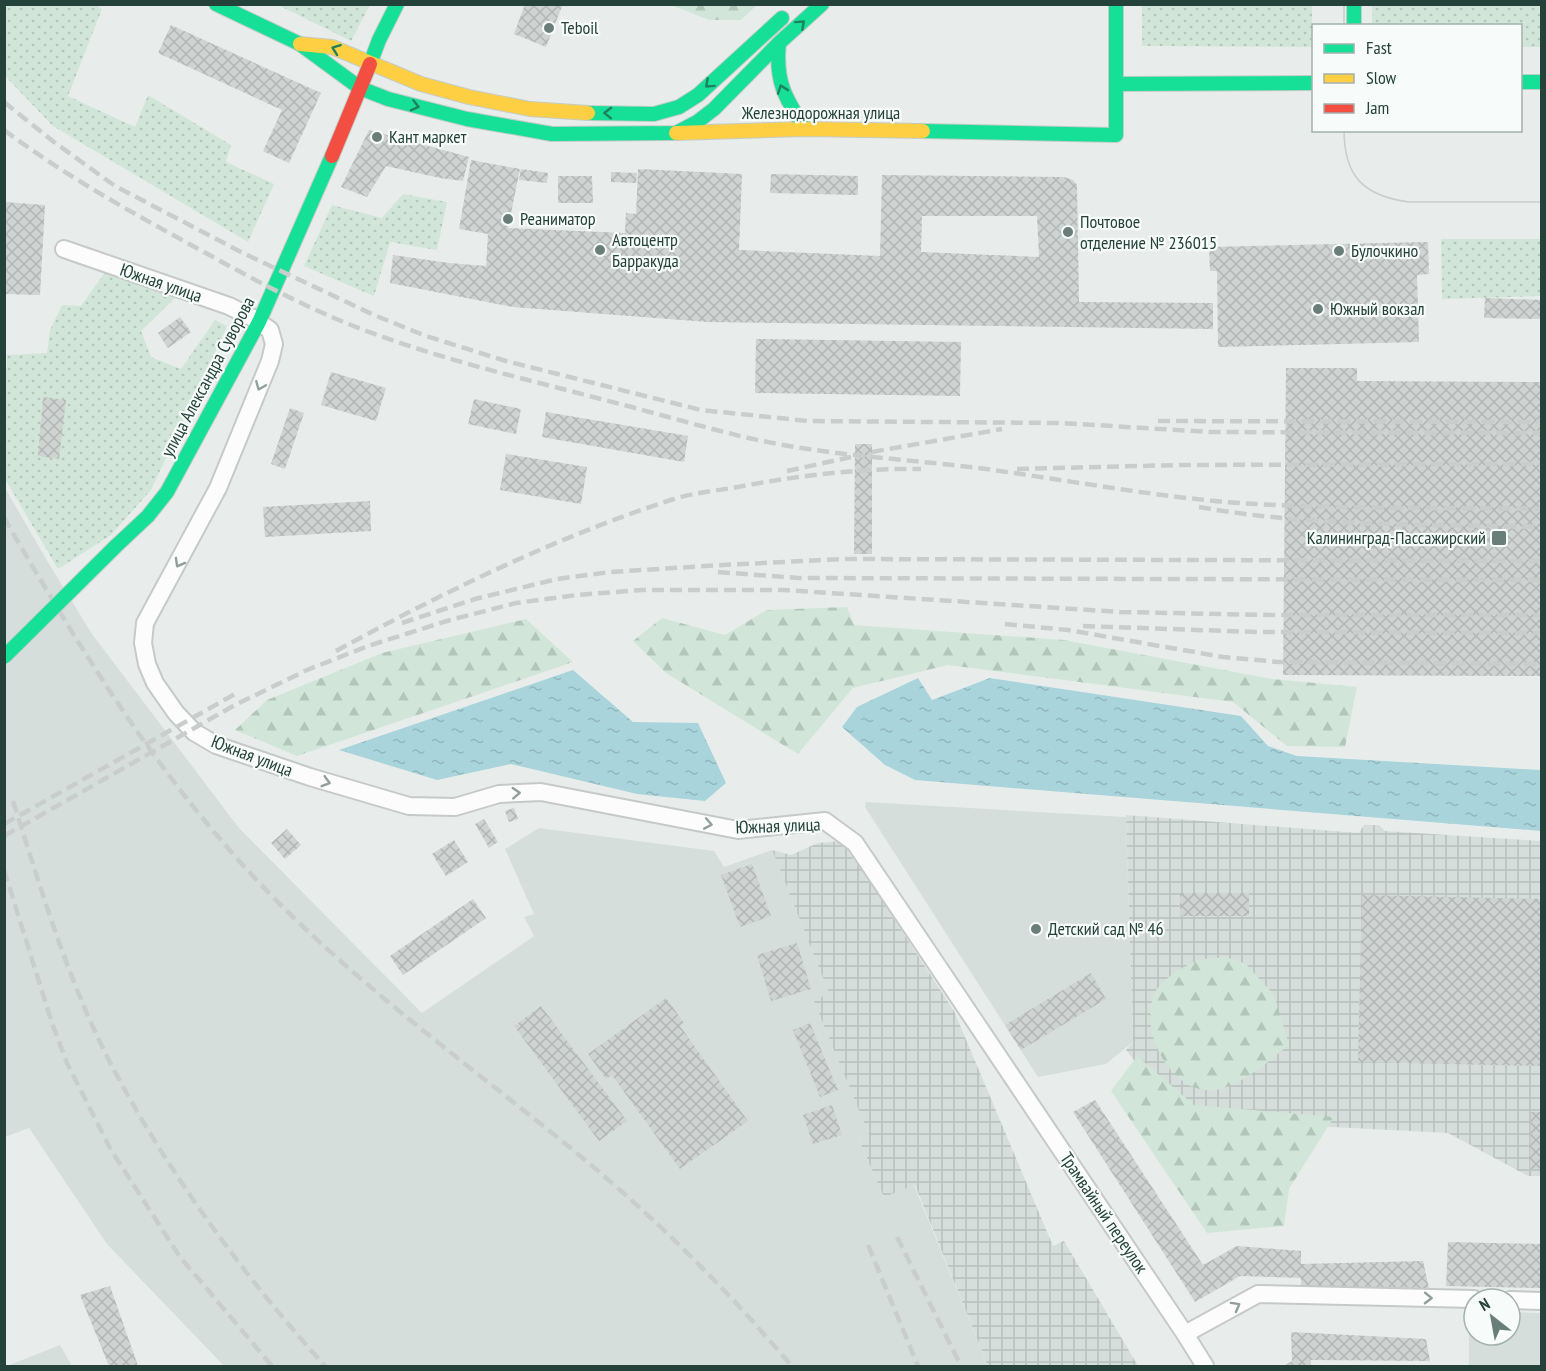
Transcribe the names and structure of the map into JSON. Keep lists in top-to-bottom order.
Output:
{
  "streets": {
    "main road": ["Железнодорожная улица", "улица Александра Суворова"],
    "street": ["Южная улица", "Трамвайный переулок"]
  },
  "crossings": [
    ["Железнодорожная улица", "улица Александра Суворова"],
    ["Южная улица", "улица Александра Суворова"],
    ["Южная улица", "Трамвайный переулок"]
  ],
  "places": {
    "other": [
      "Teboil",
      "Кант маркет",
      "Реаниматор",
      "Почтовое отделение № 236015",
      "Автоцентр Барракуда",
      "Булочкино",
      "Южный вокзал",
      "Детский сад № 46"
    ],
    "transit": ["Калининград-Пассажирский"]
  },
  "legend": ["Fast", "Slow", "Jam"],
  "north": "top left"
}
